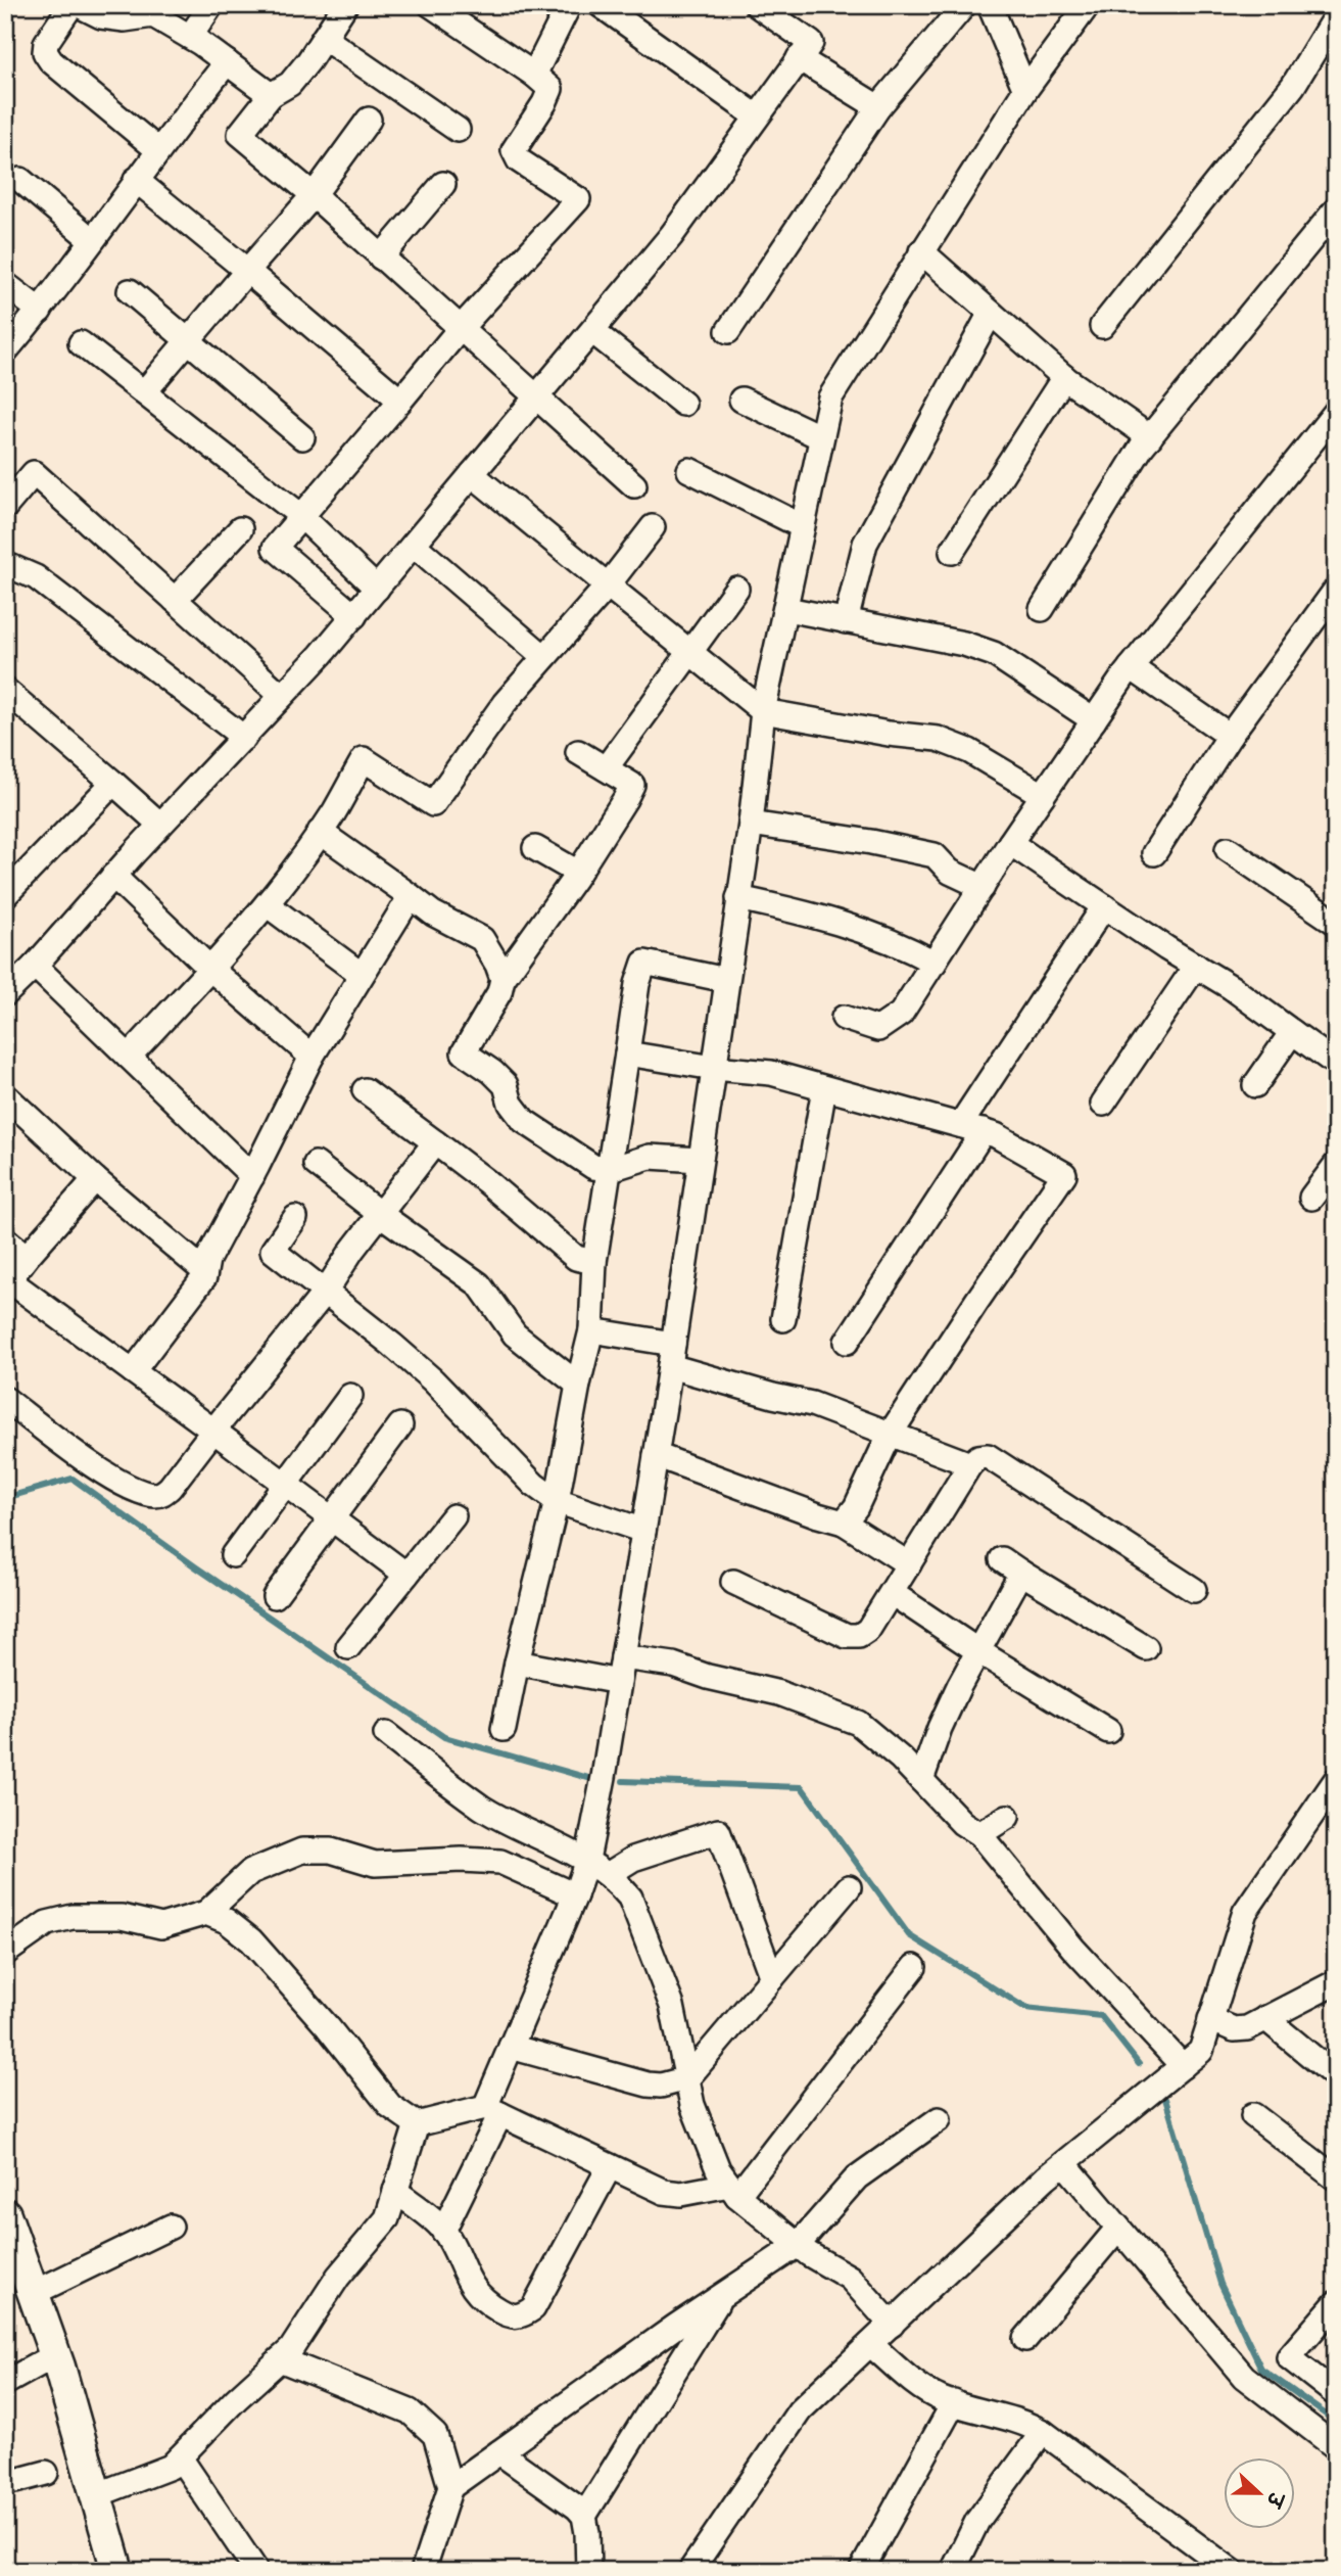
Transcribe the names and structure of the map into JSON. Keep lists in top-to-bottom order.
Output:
{
  "north": "right"
}
